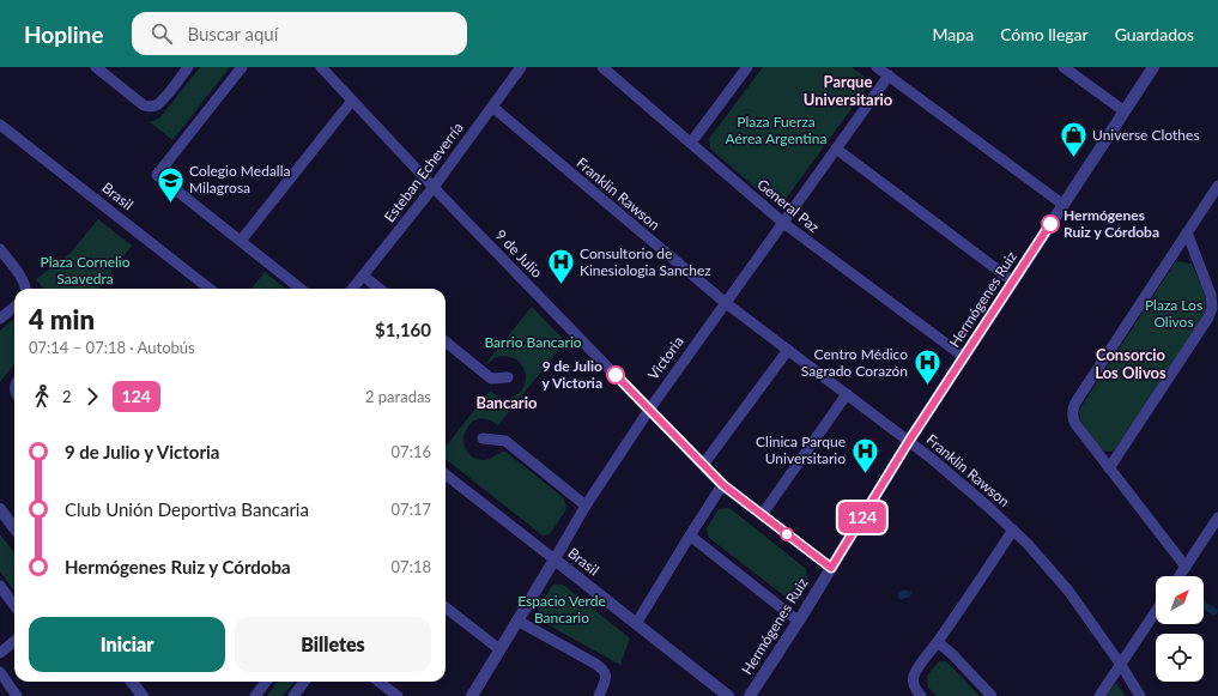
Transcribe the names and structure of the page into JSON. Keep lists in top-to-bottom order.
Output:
{
  "streets": {
    "street": [
      "Esteban Echeverría",
      "Franklin Rawson",
      "Brasil",
      "General Paz",
      "9 de Julio",
      "Hermógenes Ruiz",
      "Victoria"
    ]
  },
  "crossings": [
    ["Esteban Echeverría", "Franklin Rawson"],
    ["Esteban Echeverría", "9 de Julio"],
    ["Franklin Rawson", "Hermógenes Ruiz"],
    ["Franklin Rawson", "Victoria"],
    ["Brasil", "Victoria"],
    ["General Paz", "Hermógenes Ruiz"],
    ["General Paz", "Victoria"],
    ["9 de Julio", "Hermógenes Ruiz"],
    ["9 de Julio", "Victoria"]
  ],
  "districts": ["Parque Universitario", "Consorcio Los Olivos", "Bancario"],
  "parks": [
    "Plaza Fuerza Aérea Argentina",
    "Plaza Cornelio Saavedra",
    "Plaza Los Olivos",
    "Barrio Bancario",
    "Espacio Verde Bancario"
  ],
  "places": {
    "shop": ["Universe Clothes"],
    "school or university": ["Colegio Medalla Milagrosa"],
    "other": ["Hermógenes Ruiz y Córdoba", "9 de Julio y Victoria"],
    "hospital": ["Consultorio de Kinesiologia Sanchez", "Centro Médico Sagrado Corazón", "Clinica Parque Universitario"]
  },
  "lines": ["bus line 124"],
  "north": "top right",
  "page": {
    "header": "Hopline",
    "search": "Buscar aquí",
    "nav": ["Mapa", "Cómo llegar", "Guardados"],
    "on_map": "124",
    "heading": ["4 min", "07:14 – 07:18 · Autobús", "$1,160"],
    "legs": ["2", "124", "2 paradas"],
    "list": [
      {
        "name": "9 de Julio y Victoria",
        "value": "07:16"
      },
      {
        "name": "Club Unión Deportiva Bancaria",
        "value": "07:17"
      },
      {
        "name": "Hermógenes Ruiz y Córdoba",
        "value": "07:18"
      }
    ],
    "buttons": ["Iniciar", "Billetes"]
  }
}
